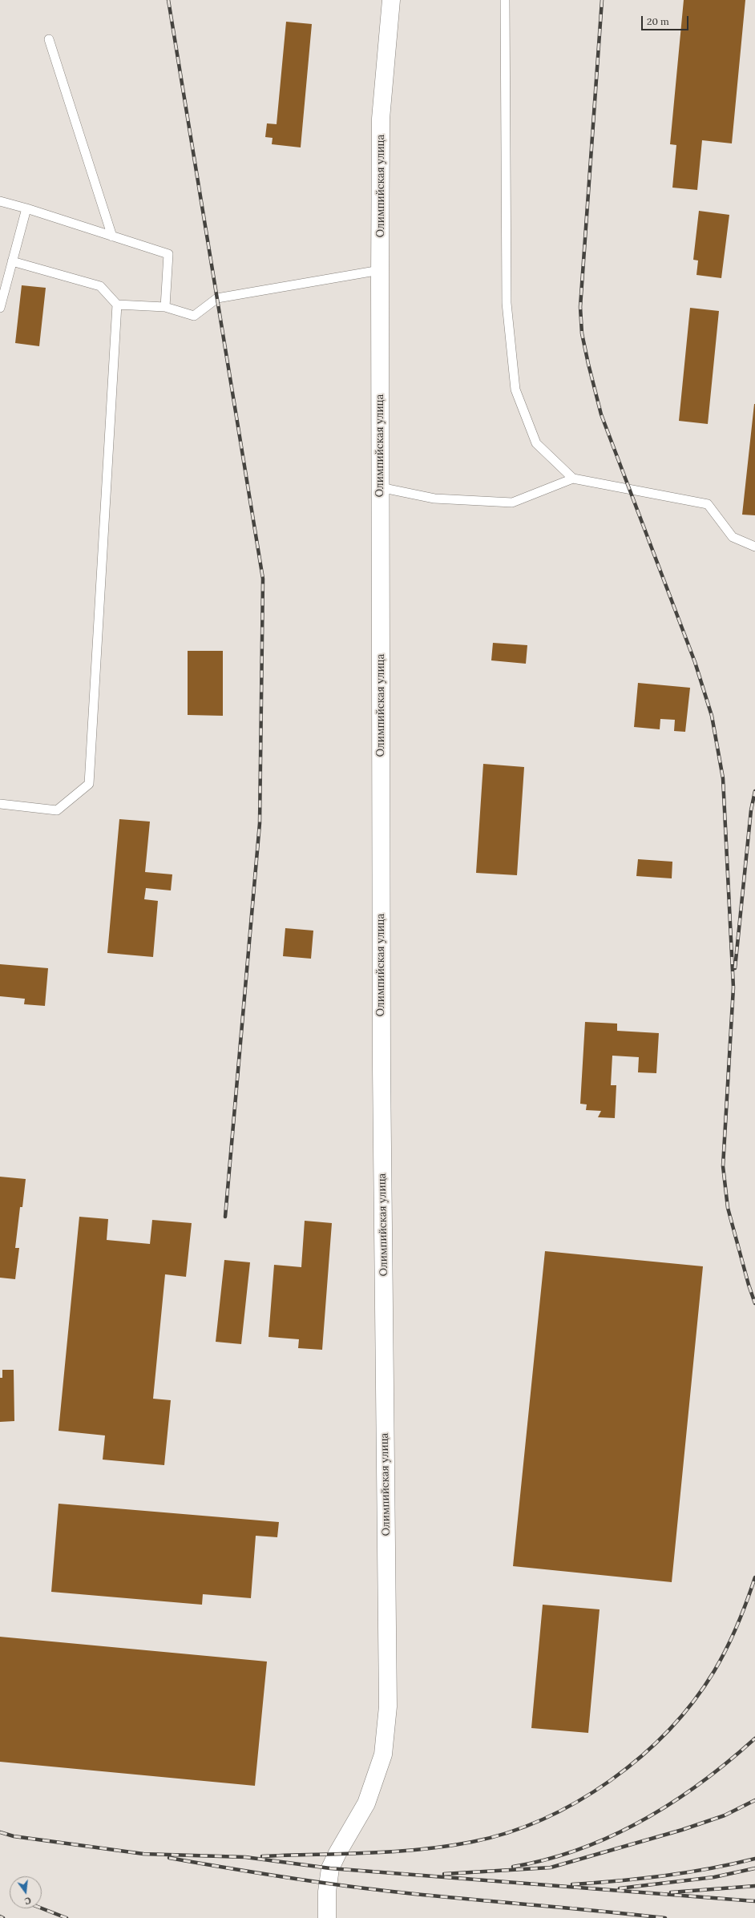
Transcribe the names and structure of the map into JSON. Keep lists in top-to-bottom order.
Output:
{
  "streets": {
    "street": ["Олимпийская улица"]
  },
  "scale_bar": "20 m",
  "north": "bottom"
}
